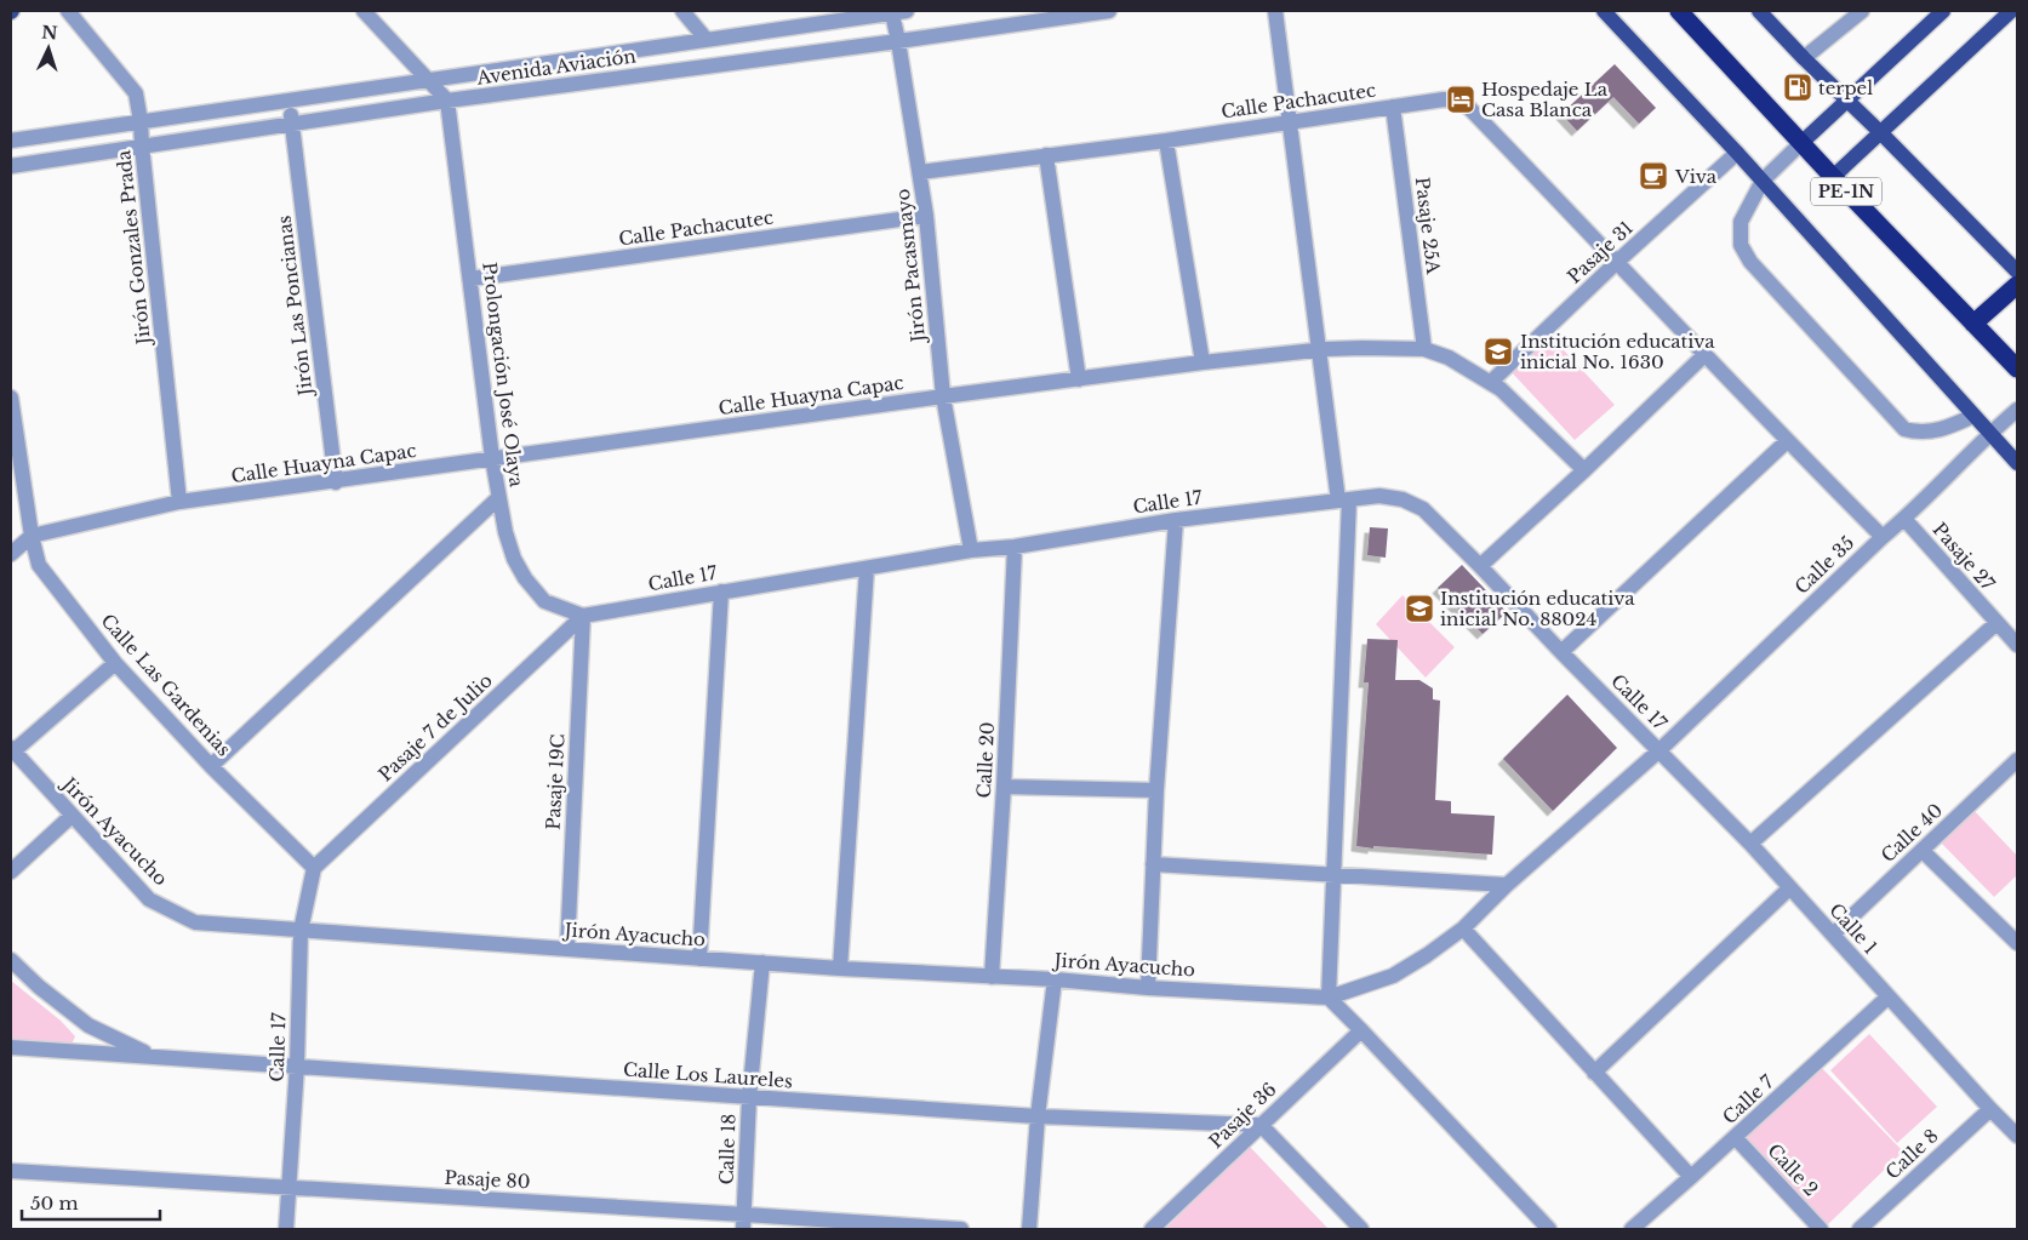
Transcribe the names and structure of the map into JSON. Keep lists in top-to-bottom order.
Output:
{
  "streets": {
    "highway": ["PE-1N"],
    "street": [
      "Avenida Aviación",
      "Calle Pachacutec",
      "Pasaje 25A",
      "Jirón Gonzales Prada",
      "Pasaje 31",
      "Jirón Pacasmayo",
      "Jirón Las Poncianas",
      "Prolongación José Olaya",
      "Calle Huayna Capac",
      "Calle 17",
      "Pasaje 27",
      "Calle 35",
      "Calle Las Gardenias",
      "Pasaje 7 de Julio",
      "Calle 20",
      "Pasaje 19C",
      "Jirón Ayacucho",
      "Calle 40",
      "Calle 1",
      "Calle Los Laureles",
      "Calle 7",
      "Pasaje 36",
      "Calle 18",
      "Calle 8",
      "Calle 2",
      "Pasaje 80"
    ]
  },
  "crossings": [
    ["Avenida Aviación", "Jirón Gonzales Prada"],
    ["Avenida Aviación", "Jirón Pacasmayo"],
    ["Avenida Aviación", "Jirón Las Poncianas"],
    ["Avenida Aviación", "Prolongación José Olaya"],
    ["Calle Pachacutec", "Pasaje 25A"],
    ["Calle Pachacutec", "Pasaje 31"],
    ["Calle Pachacutec", "Jirón Pacasmayo"],
    ["Calle Pachacutec", "Prolongación José Olaya"],
    ["Calle Pachacutec", "Calle 35"],
    ["Pasaje 25A", "Calle Huayna Capac"],
    ["Jirón Gonzales Prada", "Calle Huayna Capac"],
    ["Pasaje 31", "Calle Huayna Capac"],
    ["Jirón Pacasmayo", "Calle Huayna Capac"],
    ["Jirón Pacasmayo", "Calle 17"],
    ["Jirón Las Poncianas", "Calle Huayna Capac"],
    ["Prolongación José Olaya", "Calle Huayna Capac"],
    ["Prolongación José Olaya", "Calle 17"],
    ["Prolongación José Olaya", "Pasaje 7 de Julio"],
    ["Prolongación José Olaya", "Pasaje 19C"],
    ["Calle Huayna Capac", "Calle Las Gardenias"],
    ["Calle 17", "Calle 35"],
    ["Calle 17", "Calle Las Gardenias"],
    ["Calle 17", "Pasaje 7 de Julio"],
    ["Calle 17", "Calle 20"],
    ["Calle 17", "Pasaje 19C"],
    ["Calle 17", "Jirón Ayacucho"],
    ["Calle 17", "Calle 1"],
    ["Calle 17", "Calle Los Laureles"],
    ["Calle 17", "Pasaje 80"],
    ["Pasaje 27", "Calle 35"],
    ["Calle 35", "Jirón Ayacucho"],
    ["Calle 35", "Calle 1"],
    ["Calle Las Gardenias", "Pasaje 7 de Julio"],
    ["Pasaje 7 de Julio", "Pasaje 19C"],
    ["Calle 20", "Jirón Ayacucho"],
    ["Pasaje 19C", "Jirón Ayacucho"],
    ["Jirón Ayacucho", "Calle 18"],
    ["Calle 40", "Calle 1"],
    ["Calle 1", "Calle 7"],
    ["Calle 1", "Calle 8"],
    ["Calle Los Laureles", "Pasaje 36"],
    ["Calle Los Laureles", "Calle 18"],
    ["Calle 7", "Calle 2"],
    ["Calle 18", "Pasaje 80"]
  ],
  "places": {
    "fuel station": ["terpel"],
    "hotel": ["Hospedaje La Casa Blanca"],
    "cafe": ["Viva"],
    "school or university": ["Institución educativa inicial No. 1630", "Institución educativa inicial No. 88024"]
  },
  "scale_bar": "50 m",
  "north": "top"
}
